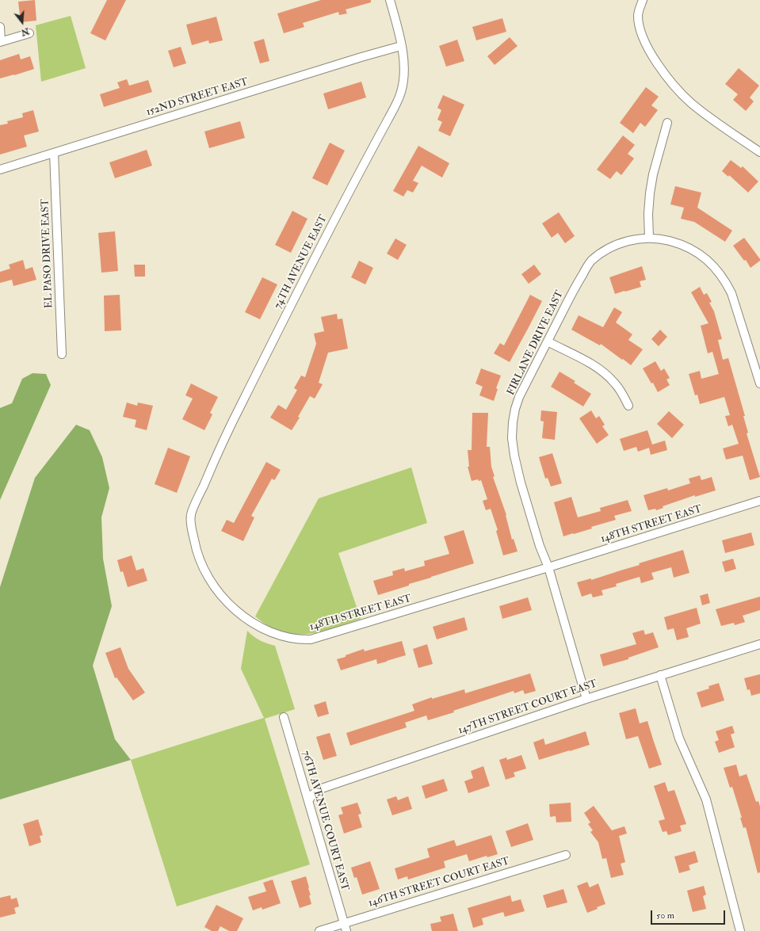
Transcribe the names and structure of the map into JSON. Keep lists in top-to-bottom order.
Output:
{
  "streets": {
    "street": [
      "152ND STREET EAST",
      "EL PASO DRIVE EAST",
      "74TH AVENUE EAST",
      "FIRLANE DRIVE EAST",
      "148TH STREET EAST",
      "147TH STREET COURT EAST",
      "76TH AVENUE COURT EAST",
      "146TH STREET COURT EAST"
    ]
  },
  "crossings": [
    ["152ND STREET EAST", "EL PASO DRIVE EAST"],
    ["152ND STREET EAST", "74TH AVENUE EAST"],
    ["74TH AVENUE EAST", "148TH STREET EAST"],
    ["FIRLANE DRIVE EAST", "148TH STREET EAST"],
    ["FIRLANE DRIVE EAST", "147TH STREET COURT EAST"],
    ["147TH STREET COURT EAST", "76TH AVENUE COURT EAST"],
    ["76TH AVENUE COURT EAST", "146TH STREET COURT EAST"]
  ],
  "scale_bar": "50 m",
  "north": "bottom"
}
